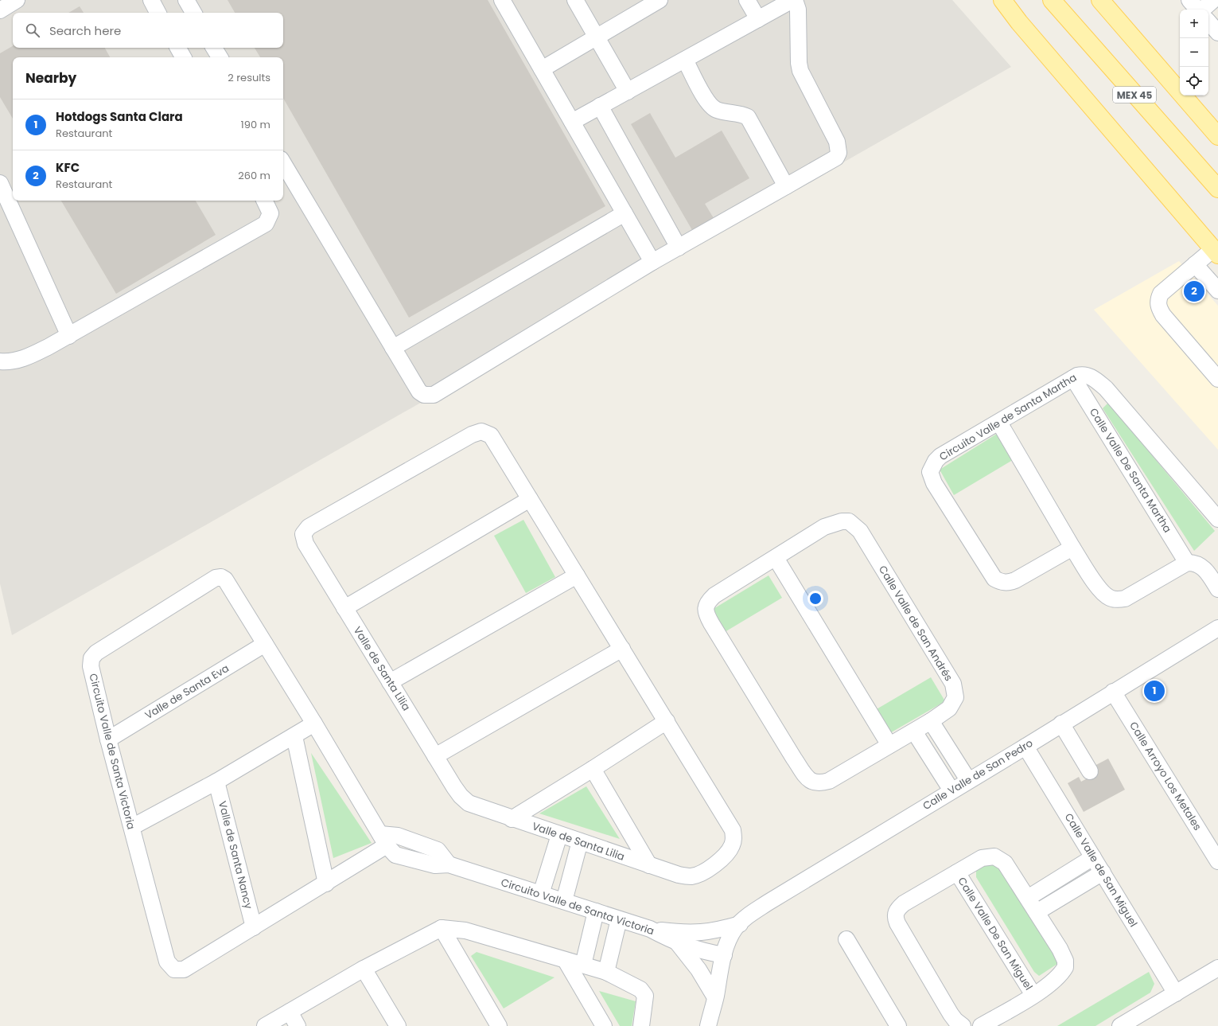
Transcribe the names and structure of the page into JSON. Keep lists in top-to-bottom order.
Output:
{
  "streets": {
    "main road": ["MEX 45"],
    "street": [
      "Circuito Valle de Santa Martha",
      "Calle Valle De Santa Martha",
      "Calle Valle de San Andrés",
      "Valle de Santa Lilia",
      "Valle de Santa Eva",
      "Circuito Valle de Santa Victoria",
      "Calle Valle de San Pedro",
      "Calle Arroyo Los Metales",
      "Valle de Santa Nancy",
      "Calle Valle de San Miguel",
      "Calle Valle De San Miguel"
    ]
  },
  "crossings": [
    ["Circuito Valle de Santa Martha", "Calle Valle De Santa Martha"],
    ["Valle de Santa Eva", "Circuito Valle de Santa Victoria"],
    ["Circuito Valle de Santa Victoria", "Calle Valle de San Pedro"],
    ["Circuito Valle de Santa Victoria", "Valle de Santa Nancy"],
    ["Calle Valle de San Pedro", "Calle Arroyo Los Metales"],
    ["Calle Valle de San Pedro", "Calle Valle de San Miguel"]
  ],
  "page": {
    "map_buttons": ["+", "−"],
    "search": "Search here",
    "heading": ["Nearby", "2 results"],
    "list": [
      {
        "mark": "1",
        "name": "Hotdogs Santa Clara",
        "note": "Restaurant",
        "value": "190 m"
      },
      {
        "mark": "2",
        "name": "KFC",
        "note": "Restaurant",
        "value": "260 m"
      }
    ],
    "pins": ["2", "1"]
  }
}
